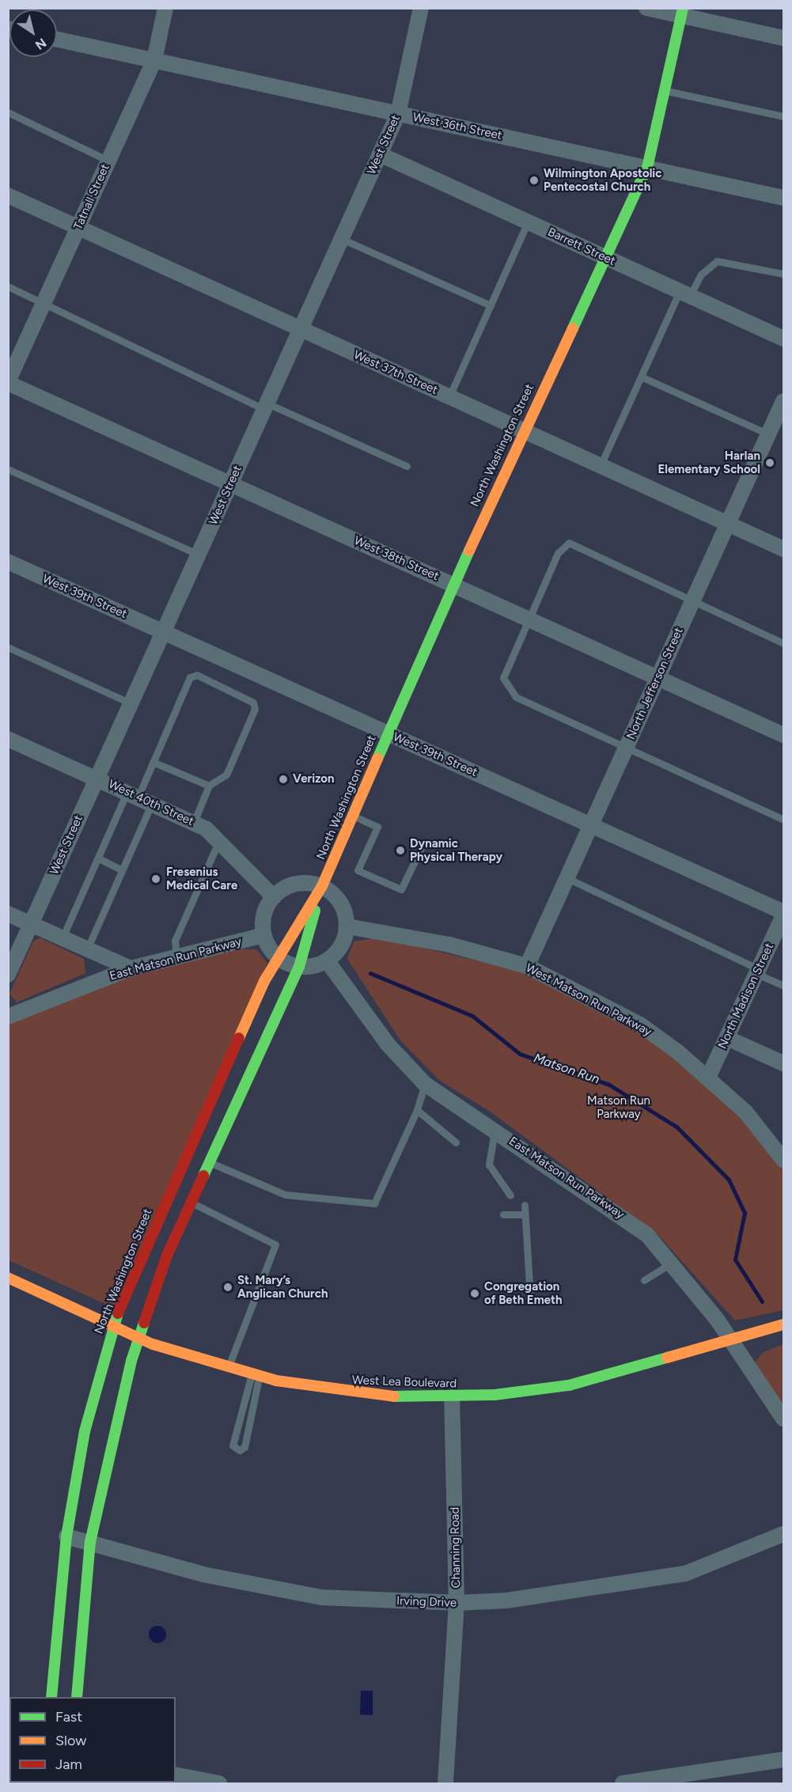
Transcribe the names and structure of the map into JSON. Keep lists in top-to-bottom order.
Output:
{
  "streets": {
    "main road": ["North Washington Street", "West Lea Boulevard"],
    "street": [
      "West 36th Street",
      "West Street",
      "Tatnall Street",
      "Barrett Street",
      "West 37th Street",
      "West 38th Street",
      "West 39th Street",
      "North Jefferson Street",
      "West 40th Street",
      "East Matson Run Parkway",
      "North Madison Street",
      "West Matson Run Parkway",
      "Channing Road",
      "Irving Drive"
    ]
  },
  "crossings": [
    ["West 36th Street", "West Street"],
    ["West 36th Street", "Tatnall Street"],
    ["West 36th Street", "North Washington Street"],
    ["West Street", "Barrett Street"],
    ["West Street", "West 37th Street"],
    ["West Street", "West 38th Street"],
    ["West Street", "West 39th Street"],
    ["West Street", "West 40th Street"],
    ["Tatnall Street", "West 37th Street"],
    ["Tatnall Street", "West 38th Street"],
    ["Barrett Street", "North Washington Street"],
    ["West 37th Street", "North Washington Street"],
    ["West 37th Street", "North Jefferson Street"],
    ["North Washington Street", "West 38th Street"],
    ["North Washington Street", "West 39th Street"],
    ["North Washington Street", "West Lea Boulevard"],
    ["North Washington Street", "Irving Drive"],
    ["West 38th Street", "North Jefferson Street"],
    ["West 39th Street", "North Jefferson Street"],
    ["West 39th Street", "North Madison Street"],
    ["North Jefferson Street", "West Matson Run Parkway"],
    ["East Matson Run Parkway", "West Lea Boulevard"],
    ["North Madison Street", "West Matson Run Parkway"],
    ["West Lea Boulevard", "Channing Road"],
    ["Channing Road", "Irving Drive"]
  ],
  "water": ["Matson Run"],
  "parks": ["Matson Run Parkway"],
  "places": [
    "Wilmington Apostolic Pentecostal Church",
    "Harlan Elementary School",
    "Verizon",
    "Dynamic Physical Therapy",
    "Fresenius Medical Care",
    "St. Mary’s Anglican Church",
    "Congregation of Beth Emeth"
  ],
  "legend": ["Fast", "Slow", "Jam"],
  "north": "bottom right"
}
